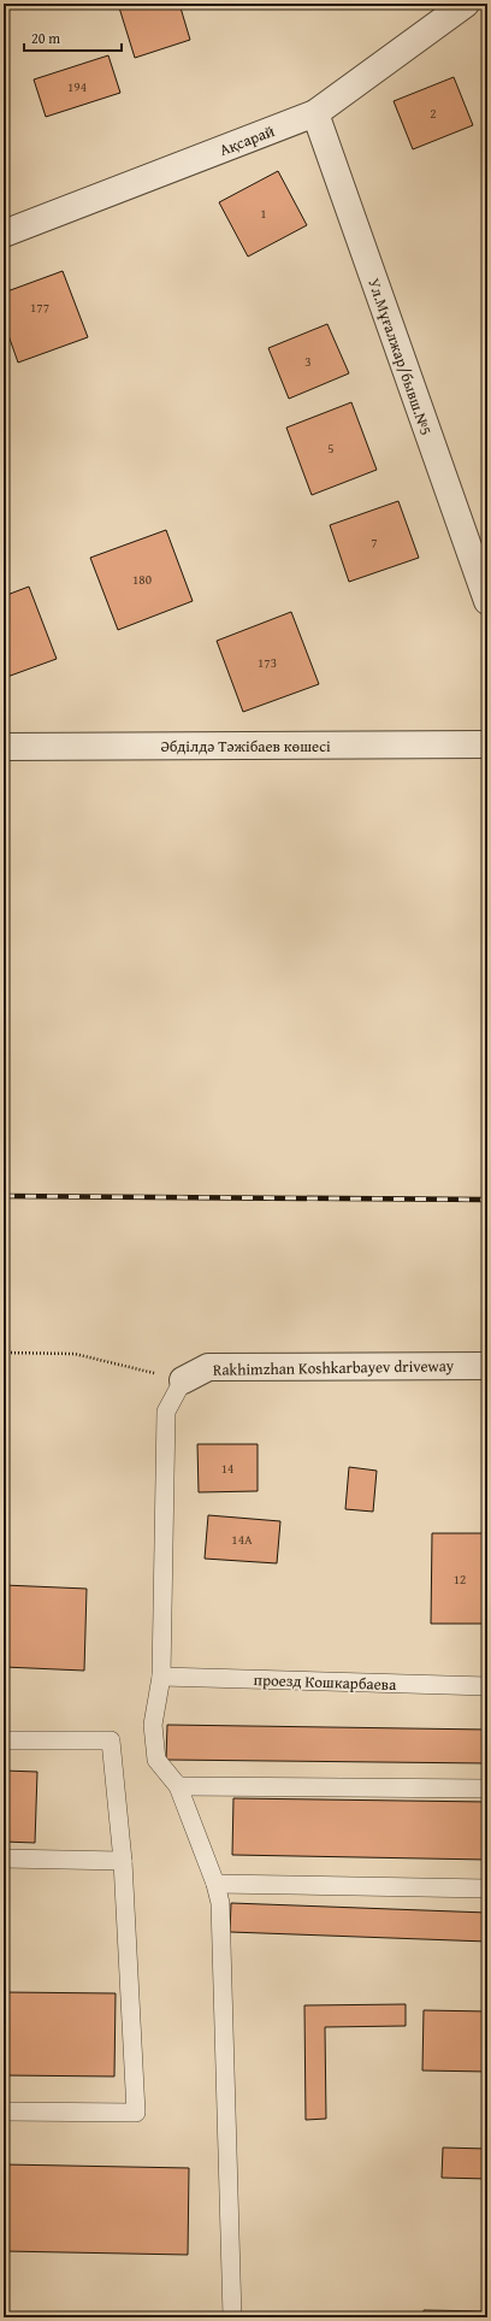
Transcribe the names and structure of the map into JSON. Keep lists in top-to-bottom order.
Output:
{
  "streets": {
    "street": [
      "Ақсарай",
      "Ул.Мұғалжар/бывш.№5",
      "Әбділдә Тәжібаев көшесі",
      "Rakhimzhan Koshkarbayev driveway"
    ],
    "lane": ["проезд Кошкарбаева"]
  },
  "crossings": [
    ["Ақсарай", "Ул.Мұғалжар/бывш.№5"]
  ],
  "house_numbers": [
    "194",
    "2",
    "1",
    "177",
    "3",
    "5",
    "7",
    "180",
    "173",
    "14",
    "14А",
    "12"
  ],
  "scale_bar": "20 m"
}
